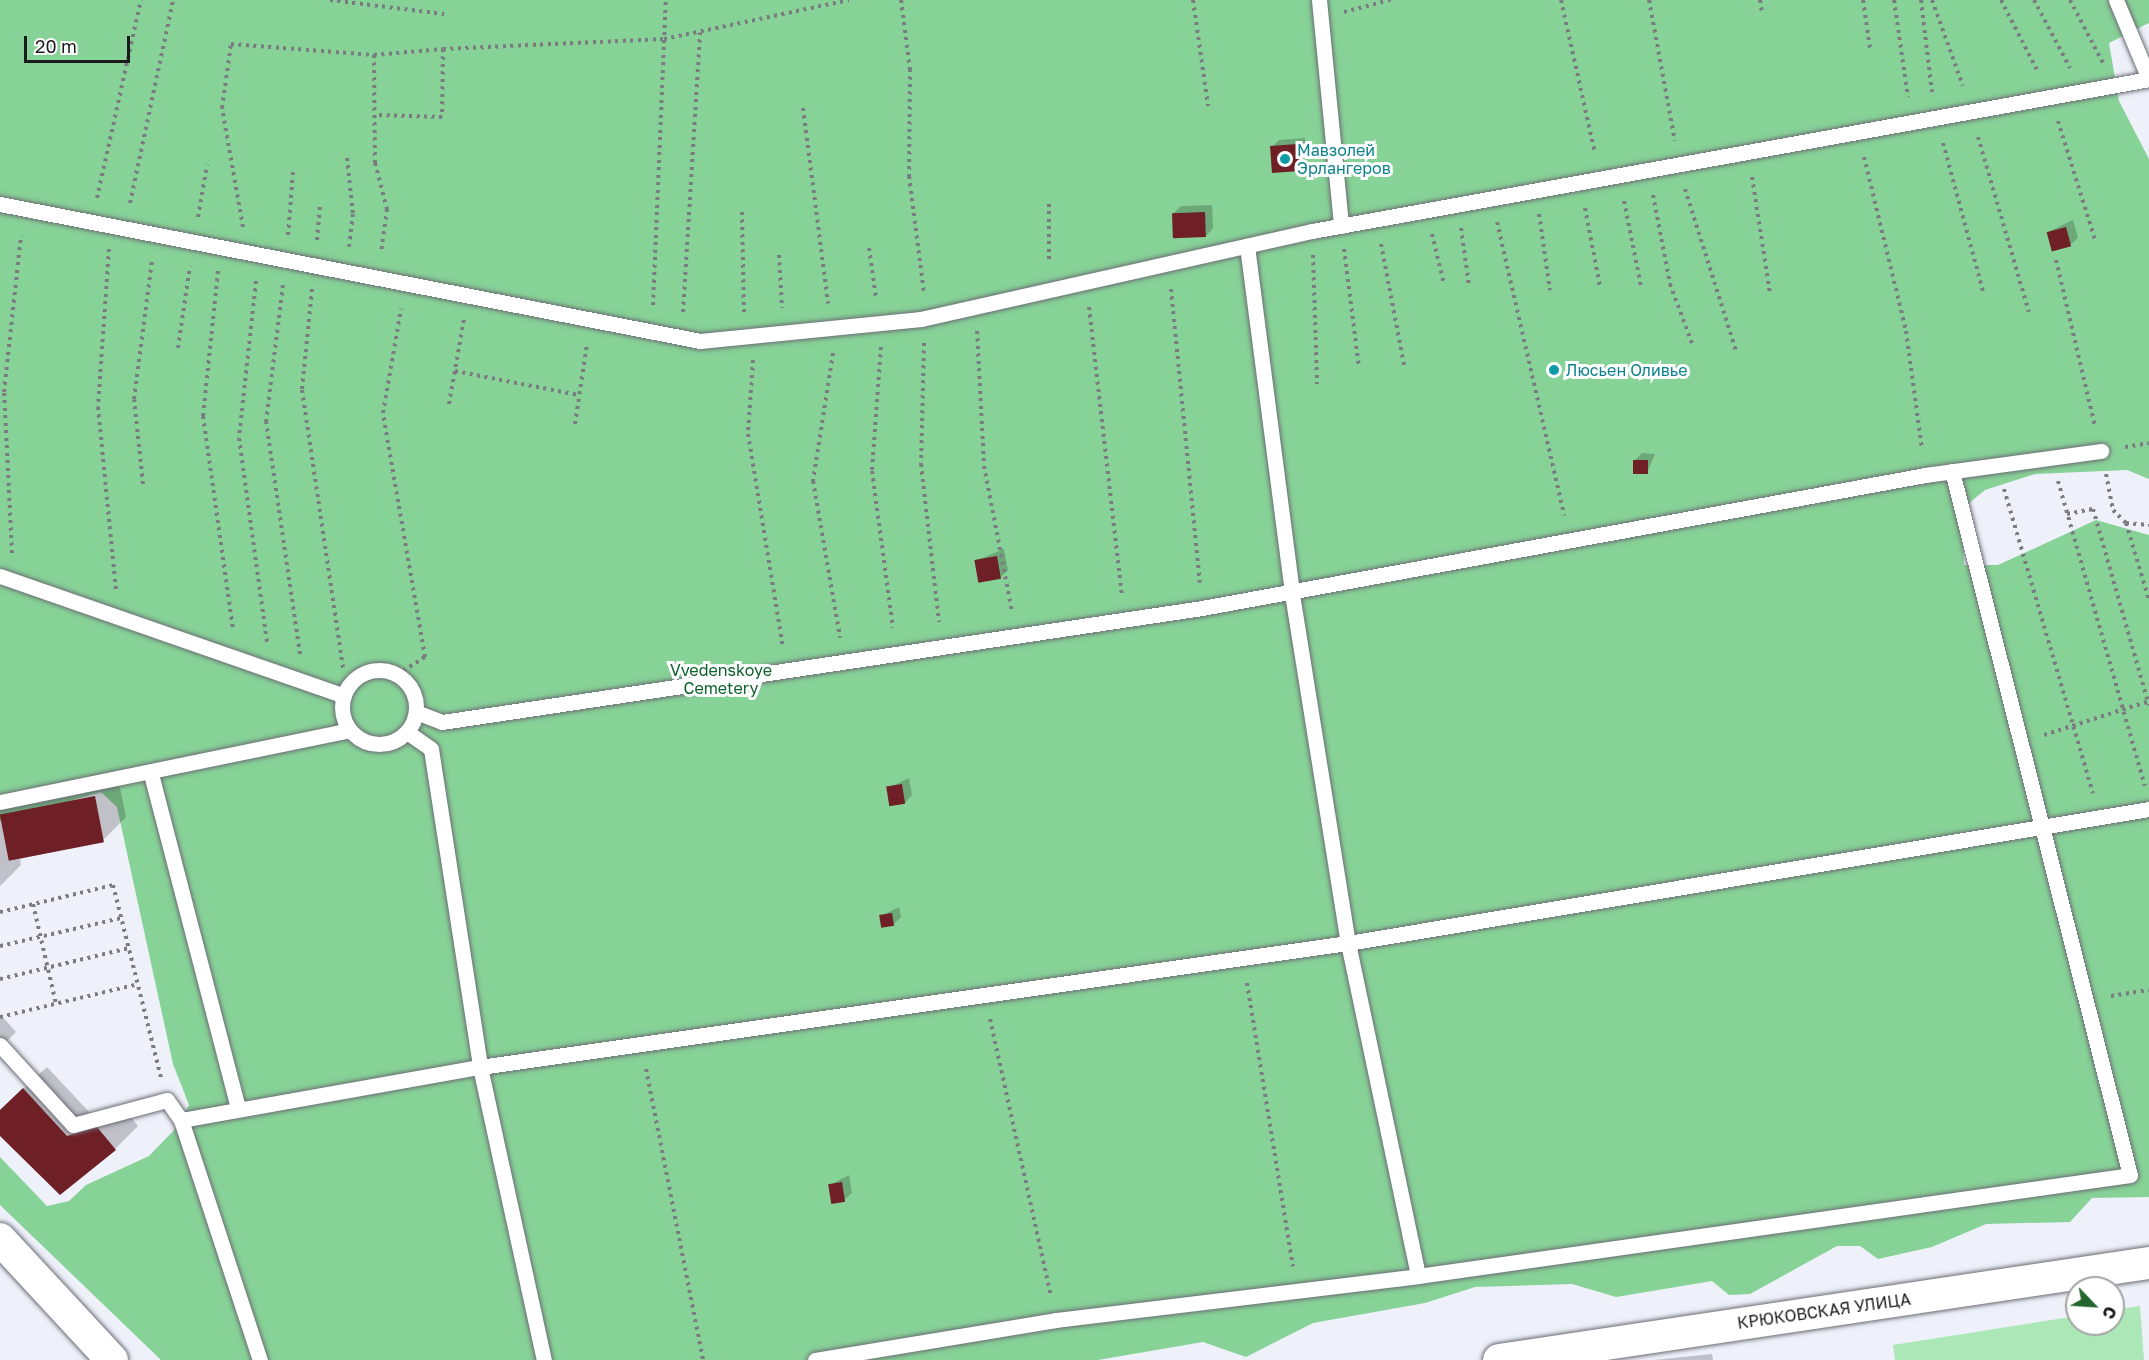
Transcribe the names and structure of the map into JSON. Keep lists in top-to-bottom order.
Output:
{
  "streets": {
    "street": ["КРЮКОВСКАЯ УЛИЦА"]
  },
  "parks": ["Vvedenskoye Cemetery"],
  "places": ["Мавзолей Эрлангеров", "Люсьен Оливье"],
  "scale_bar": "20 m",
  "north": "bottom right"
}
